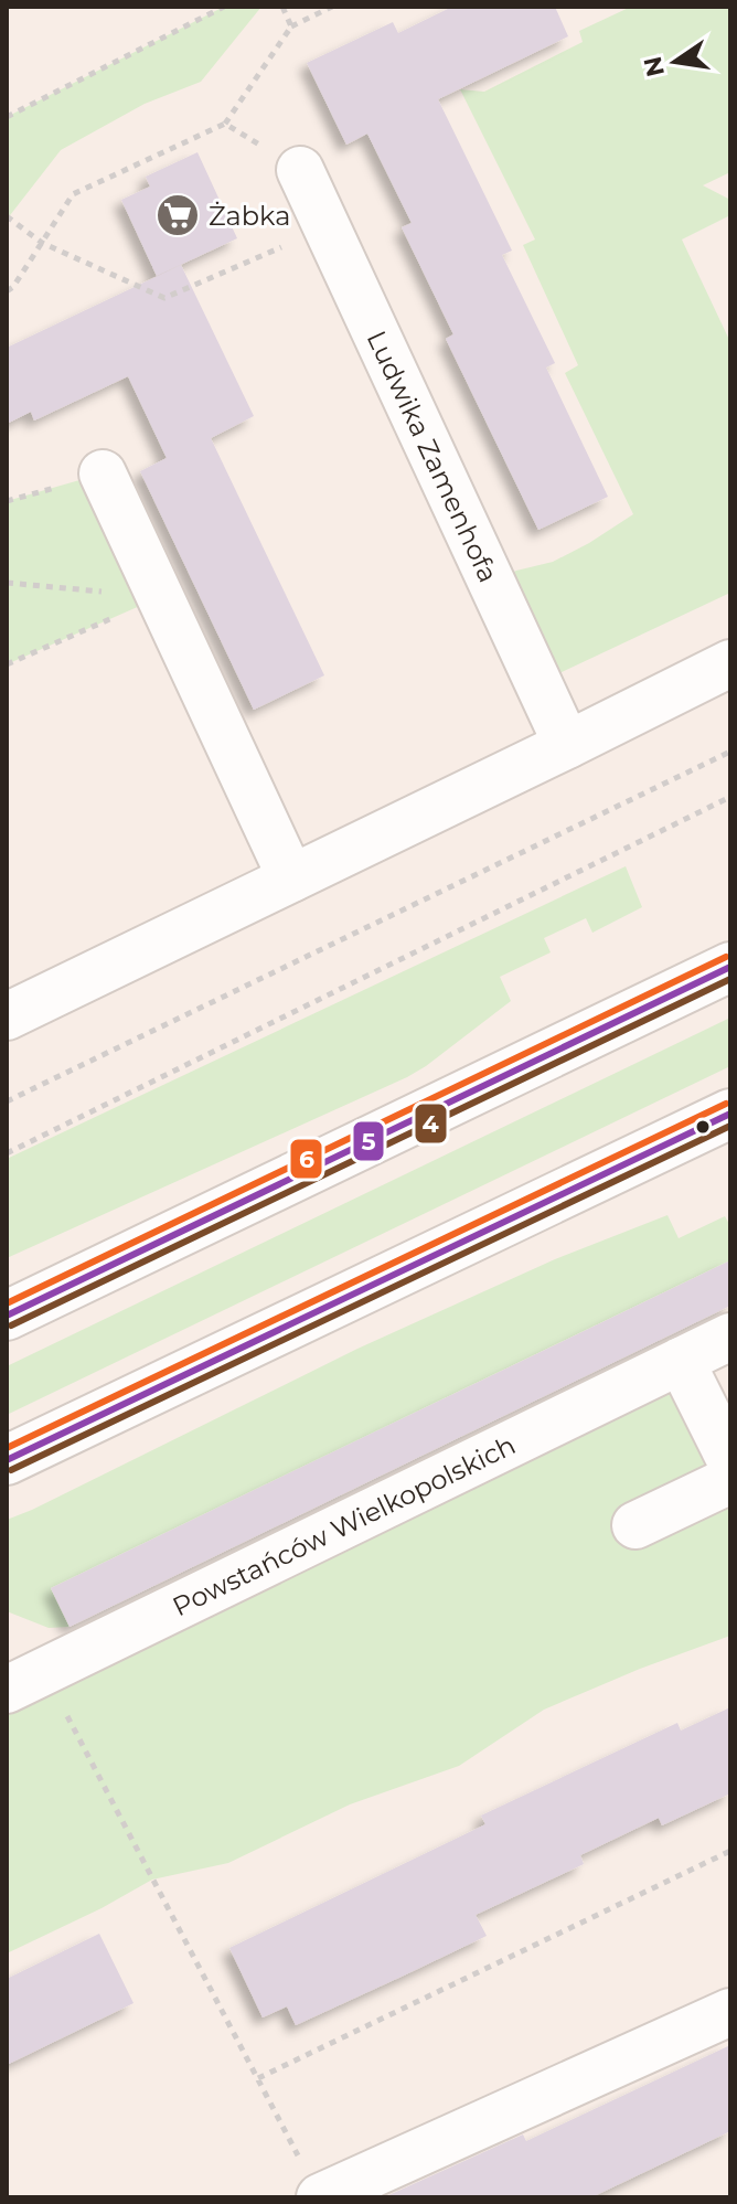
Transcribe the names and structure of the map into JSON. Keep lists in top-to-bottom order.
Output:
{
  "streets": {
    "street": ["Ludwika Zamenhofa", "Powstańców Wielkopolskich"]
  },
  "places": {
    "supermarket": ["Żabka"]
  },
  "lines": ["transit line 6", "transit line 5", "transit line 4"],
  "north": "left"
}
